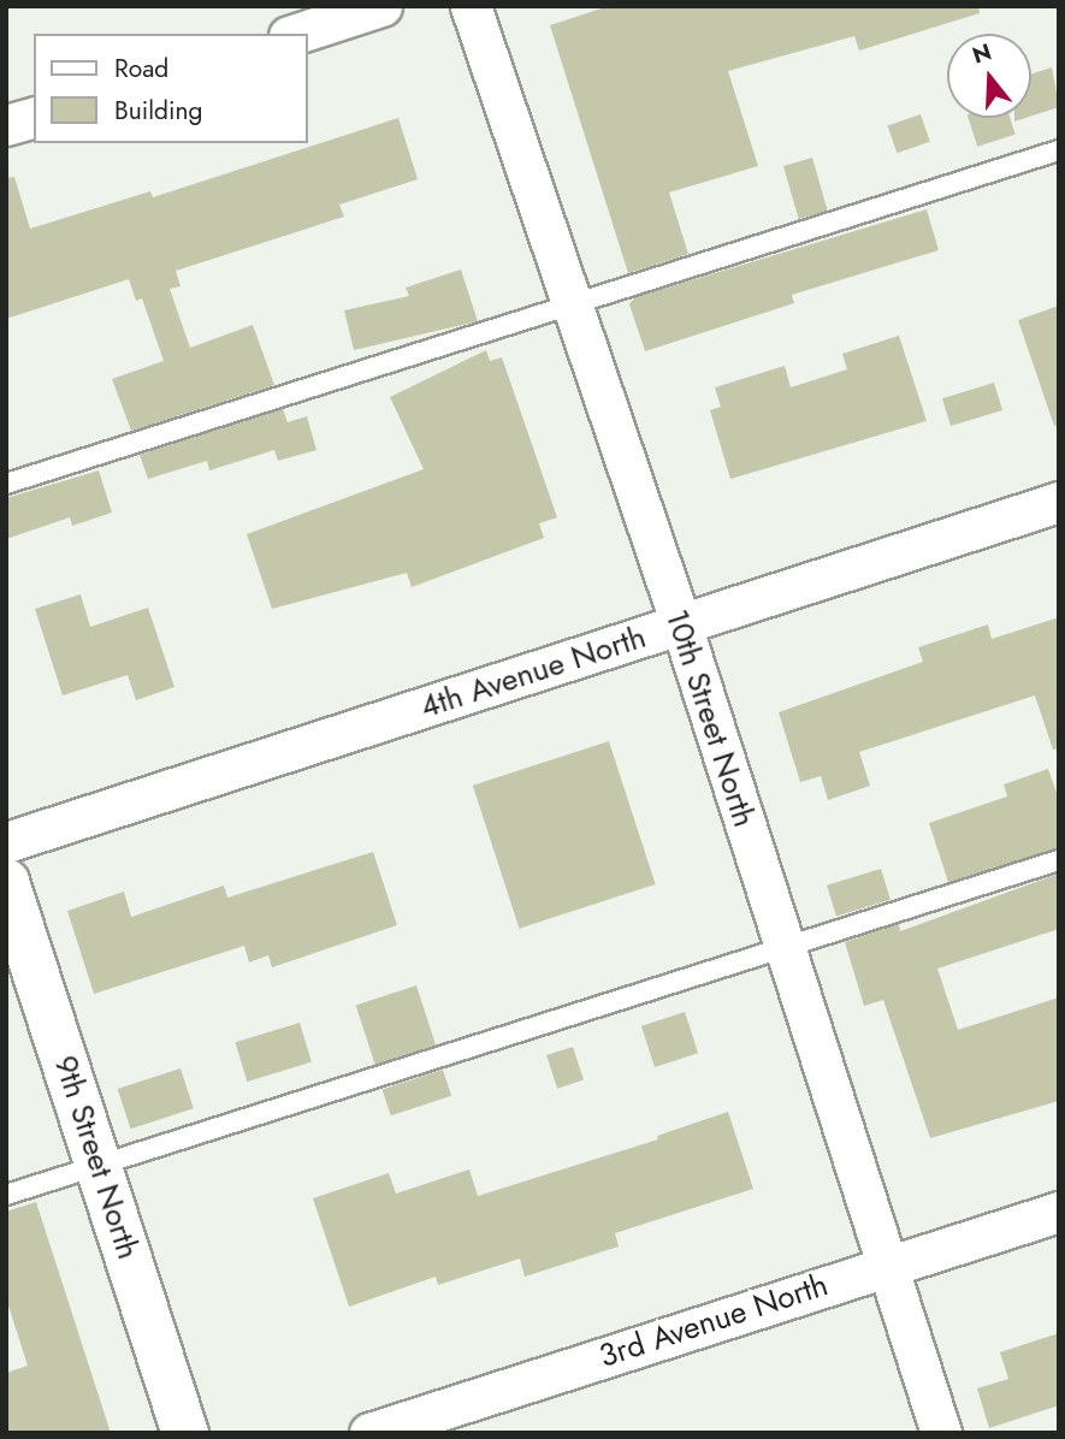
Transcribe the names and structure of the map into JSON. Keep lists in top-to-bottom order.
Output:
{
  "streets": {
    "main road": ["9th Street North"],
    "street": ["4th Avenue North", "10th Street North", "3rd Avenue North"]
  },
  "crossings": [
    ["4th Avenue North", "10th Street North"],
    ["10th Street North", "3rd Avenue North"]
  ],
  "legend": ["Road", "Building"],
  "north": "top"
}
